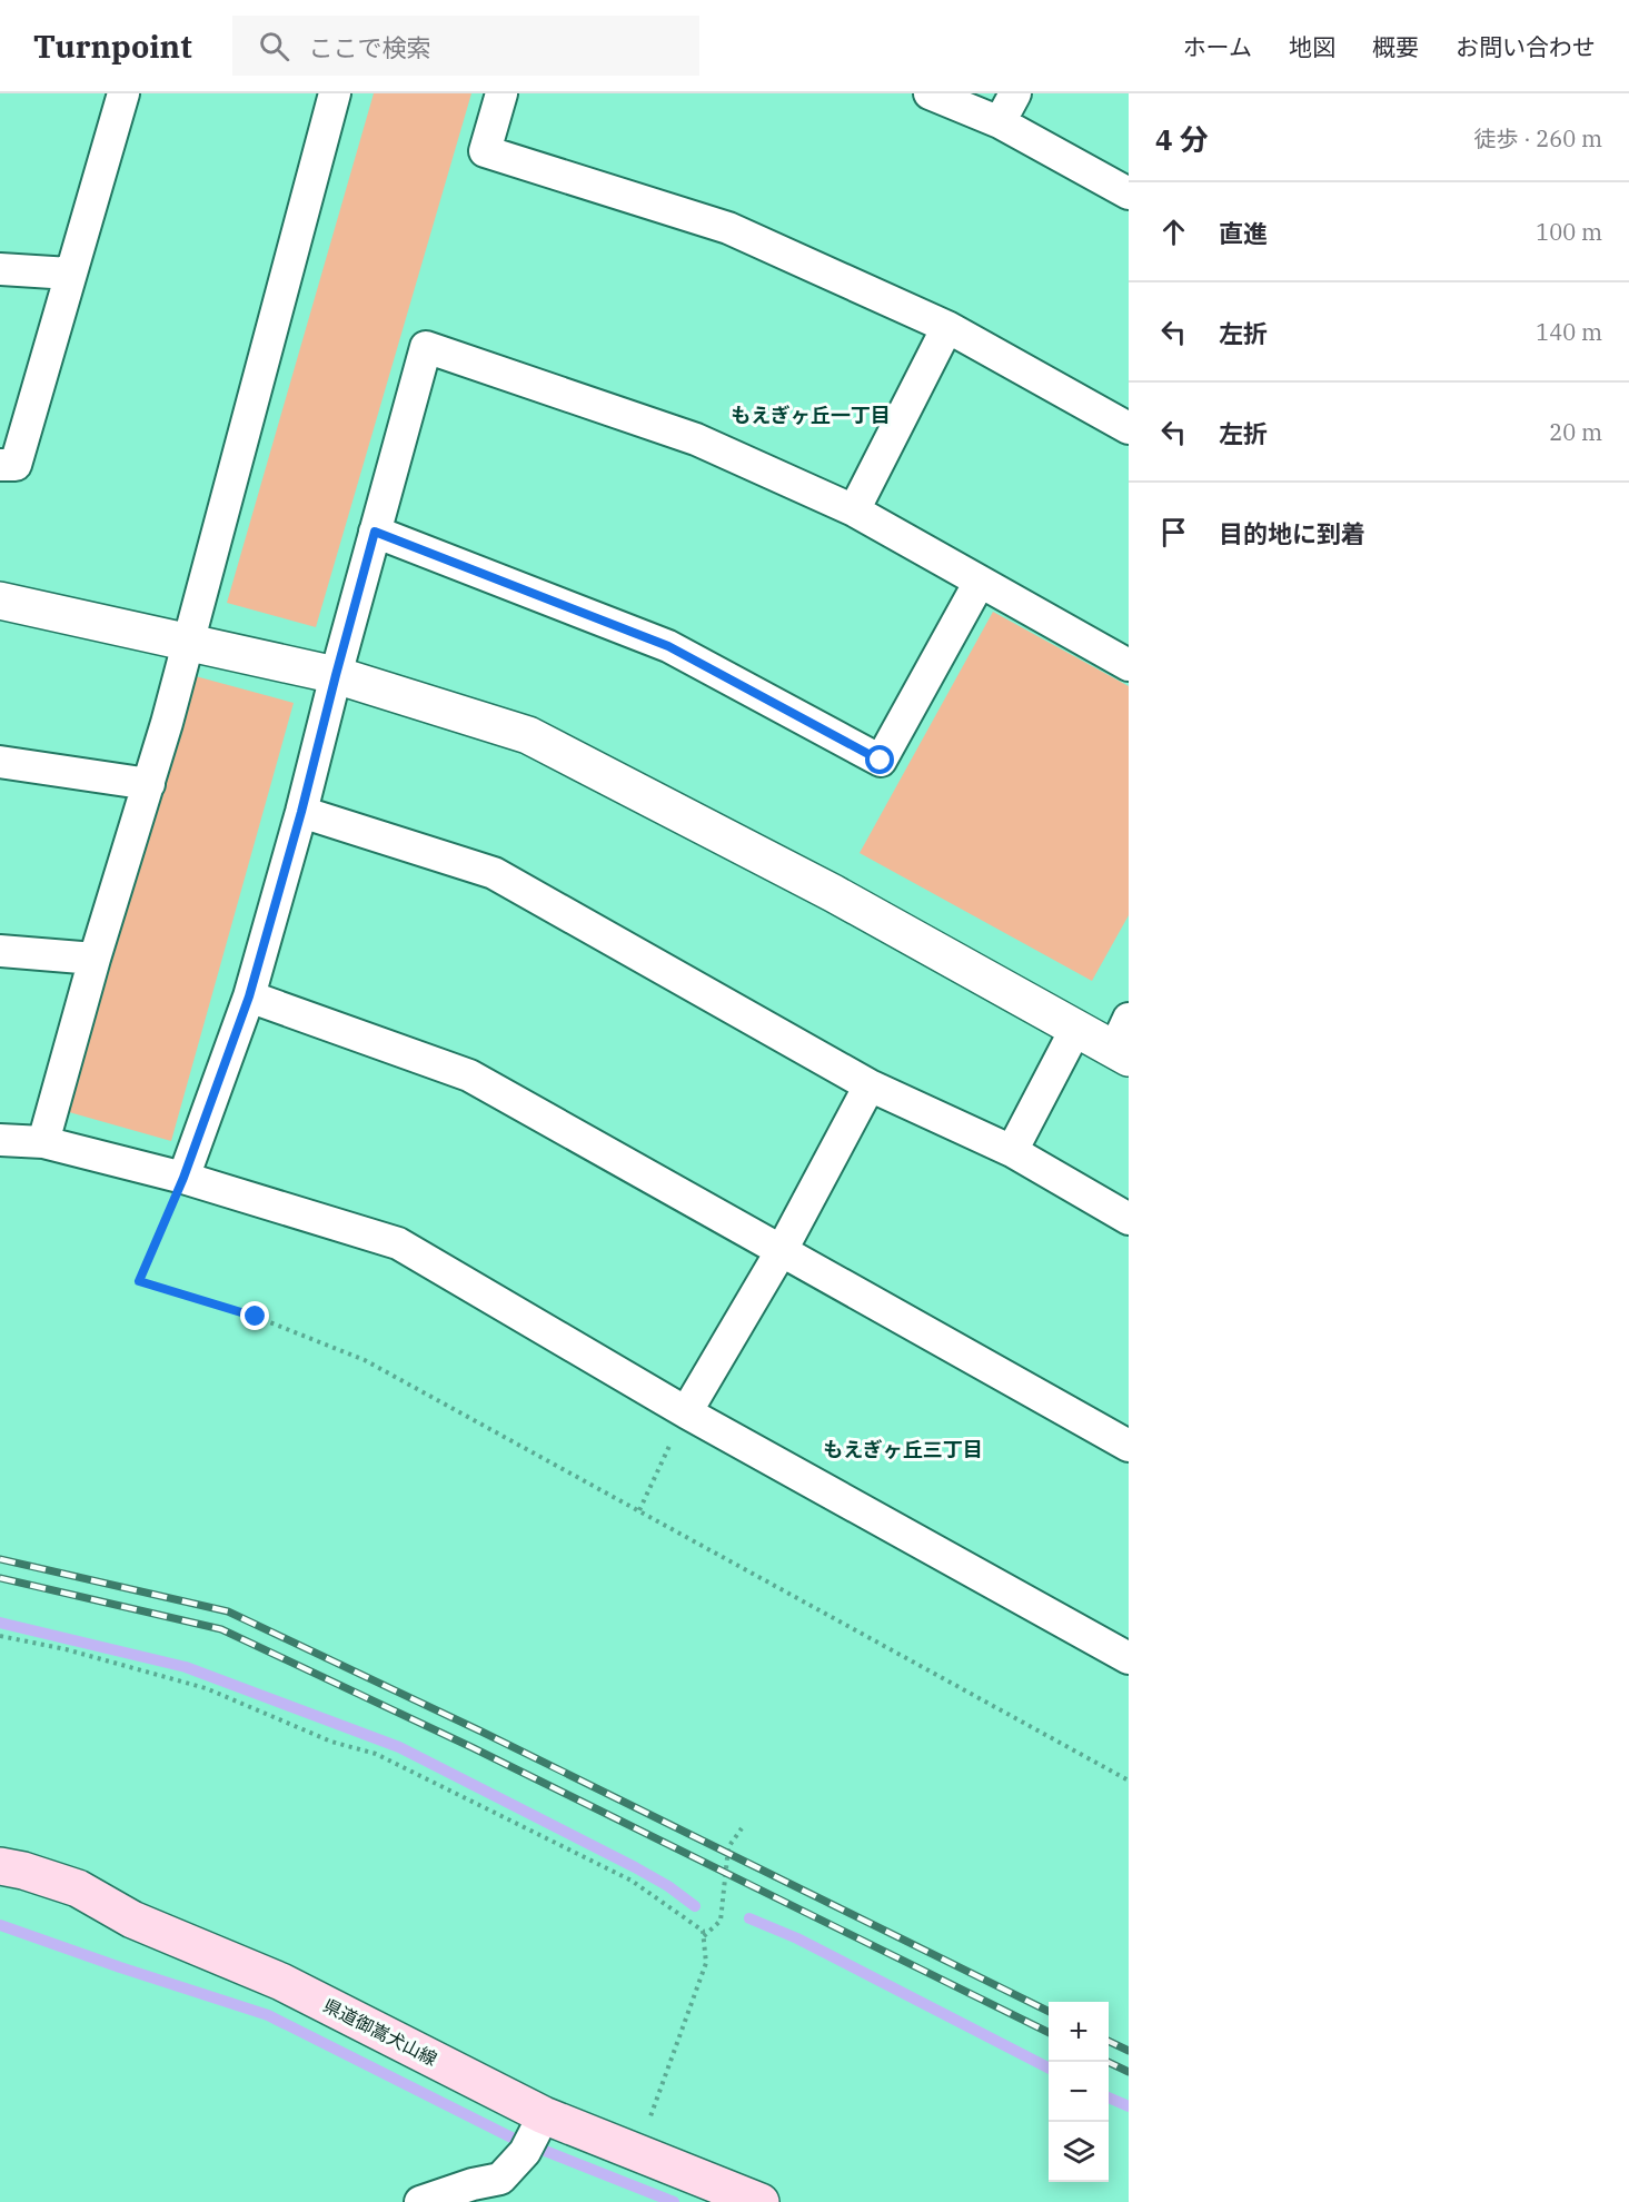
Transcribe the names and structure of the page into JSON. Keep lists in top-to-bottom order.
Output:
{
  "streets": {
    "main road": ["県道御嵩犬山線"]
  },
  "districts": ["もえぎヶ丘一丁目", "もえぎヶ丘三丁目"],
  "page": {
    "header": "Turnpoint",
    "search": "ここで検索",
    "nav": [
      "ホーム",
      "地図",
      "概要",
      "お問い合わせ"
    ],
    "heading": ["4 分", "徒歩 · 260 m"],
    "list": [
      ["直進", "100 m"],
      ["左折", "140 m"],
      ["左折", "20 m"],
      "目的地に到着"
    ],
    "map_buttons": ["+", "−"]
  }
}
